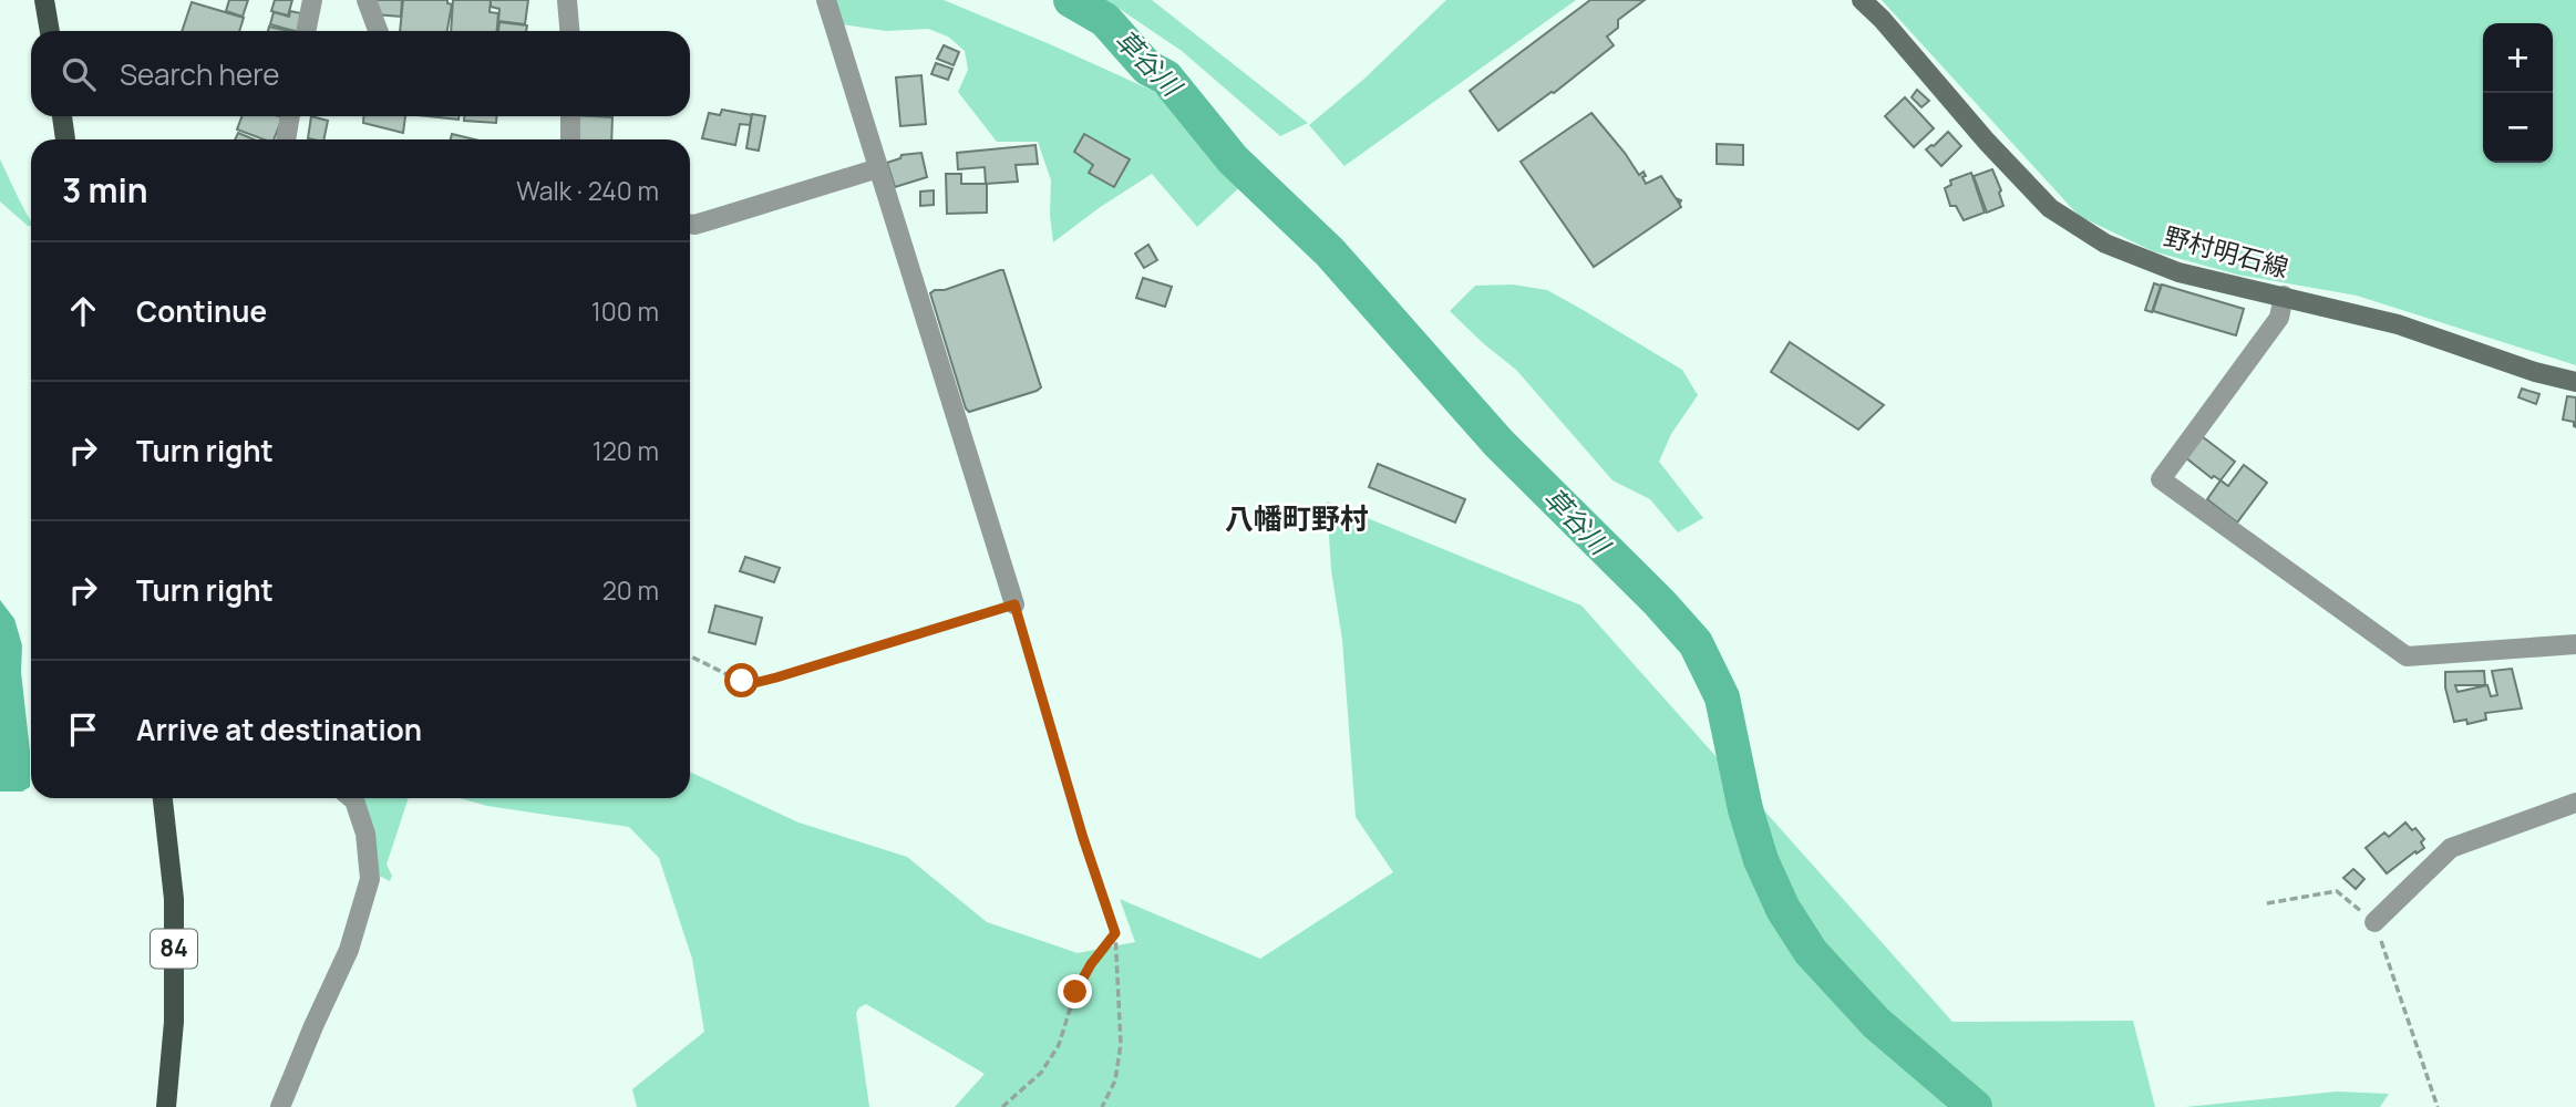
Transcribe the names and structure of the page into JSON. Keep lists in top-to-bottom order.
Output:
{
  "streets": {
    "main road": ["野村明石線", "84"]
  },
  "districts": ["八幡町野村"],
  "water": ["草谷川"],
  "page": {
    "map_buttons": ["+", "−"],
    "search": "Search here",
    "heading": ["3 min", "Walk · 240 m"],
    "list": [
      ["Continue", "100 m"],
      ["Turn right", "120 m"],
      ["Turn right", "20 m"],
      "Arrive at destination"
    ]
  }
}
